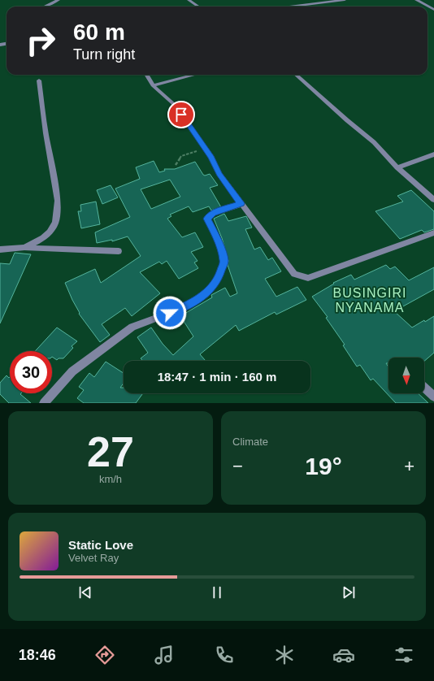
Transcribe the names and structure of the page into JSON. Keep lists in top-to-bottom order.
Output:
{
  "districts": ["BUSINGIRI NYANAMA"],
  "north": "bottom",
  "page": {
    "turn": ["60 m", "Turn right"],
    "limit": "30",
    "trip": "18:47 · 1 min · 160 m",
    "tile": [
      ["27", "km/h"],
      "Climate"
    ],
    "heat": ["−", "19°", "+"],
    "song": ["Static Love", "Velvet Ray"],
    "tabs": "18:46"
  }
}
